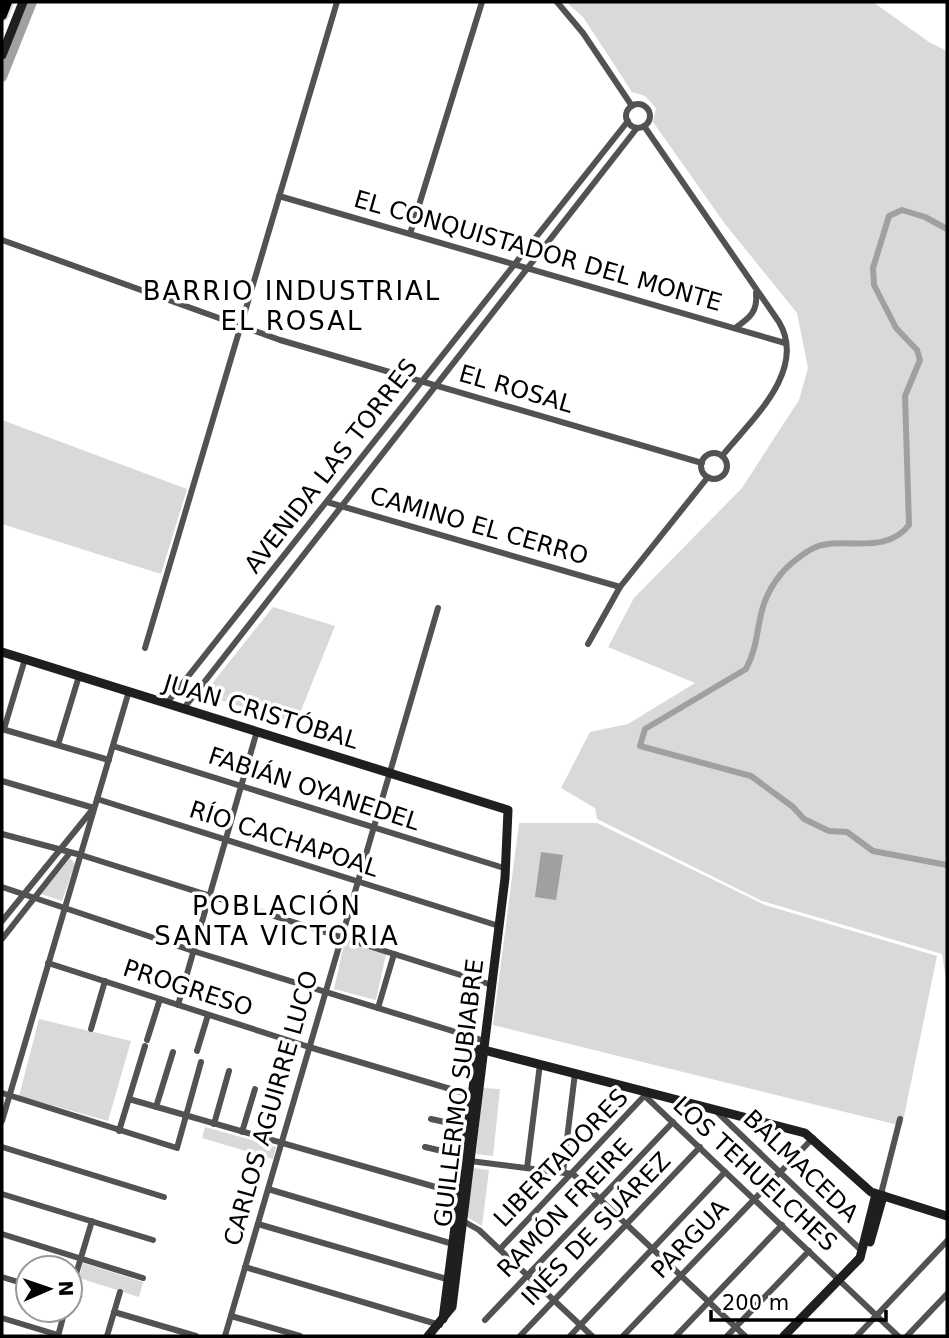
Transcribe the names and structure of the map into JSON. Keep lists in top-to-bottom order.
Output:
{
  "streets": {
    "street": [
      "EL CONQUISTADOR DEL MONTE",
      "EL ROSAL",
      "AVENIDA LAS TORRES",
      "CAMINO EL CERRO",
      "JUAN CRISTÓBAL",
      "FABIÁN OYANEDEL",
      "RÍO CACHAPOAL",
      "PROGRESO",
      "GUILLERMO SUBIABRE",
      "CARLOS AGUIRRE LUCO",
      "LIBERTADORES",
      "BALMACEDA",
      "LOS TEHUELCHES",
      "RAMÓN FREIRE",
      "INÉS DE SUÁREZ",
      "PARGUA"
    ]
  },
  "crossings": [
    ["EL CONQUISTADOR DEL MONTE", "AVENIDA LAS TORRES"],
    ["EL ROSAL", "AVENIDA LAS TORRES"],
    ["AVENIDA LAS TORRES", "CAMINO EL CERRO"],
    ["AVENIDA LAS TORRES", "JUAN CRISTÓBAL"],
    ["JUAN CRISTÓBAL", "GUILLERMO SUBIABRE"],
    ["JUAN CRISTÓBAL", "CARLOS AGUIRRE LUCO"],
    ["FABIÁN OYANEDEL", "GUILLERMO SUBIABRE"],
    ["FABIÁN OYANEDEL", "CARLOS AGUIRRE LUCO"],
    ["RÍO CACHAPOAL", "GUILLERMO SUBIABRE"],
    ["RÍO CACHAPOAL", "CARLOS AGUIRRE LUCO"],
    ["PROGRESO", "GUILLERMO SUBIABRE"],
    ["PROGRESO", "CARLOS AGUIRRE LUCO"],
    ["LIBERTADORES", "LOS TEHUELCHES"],
    ["BALMACEDA", "PARGUA"],
    ["LOS TEHUELCHES", "RAMÓN FREIRE"],
    ["LOS TEHUELCHES", "INÉS DE SUÁREZ"],
    ["LOS TEHUELCHES", "PARGUA"]
  ],
  "districts": ["BARRIO INDUSTRIAL EL ROSAL", "POBLACIÓN SANTA VICTORIA"],
  "scale_bar": "200 m",
  "north": "right"
}
